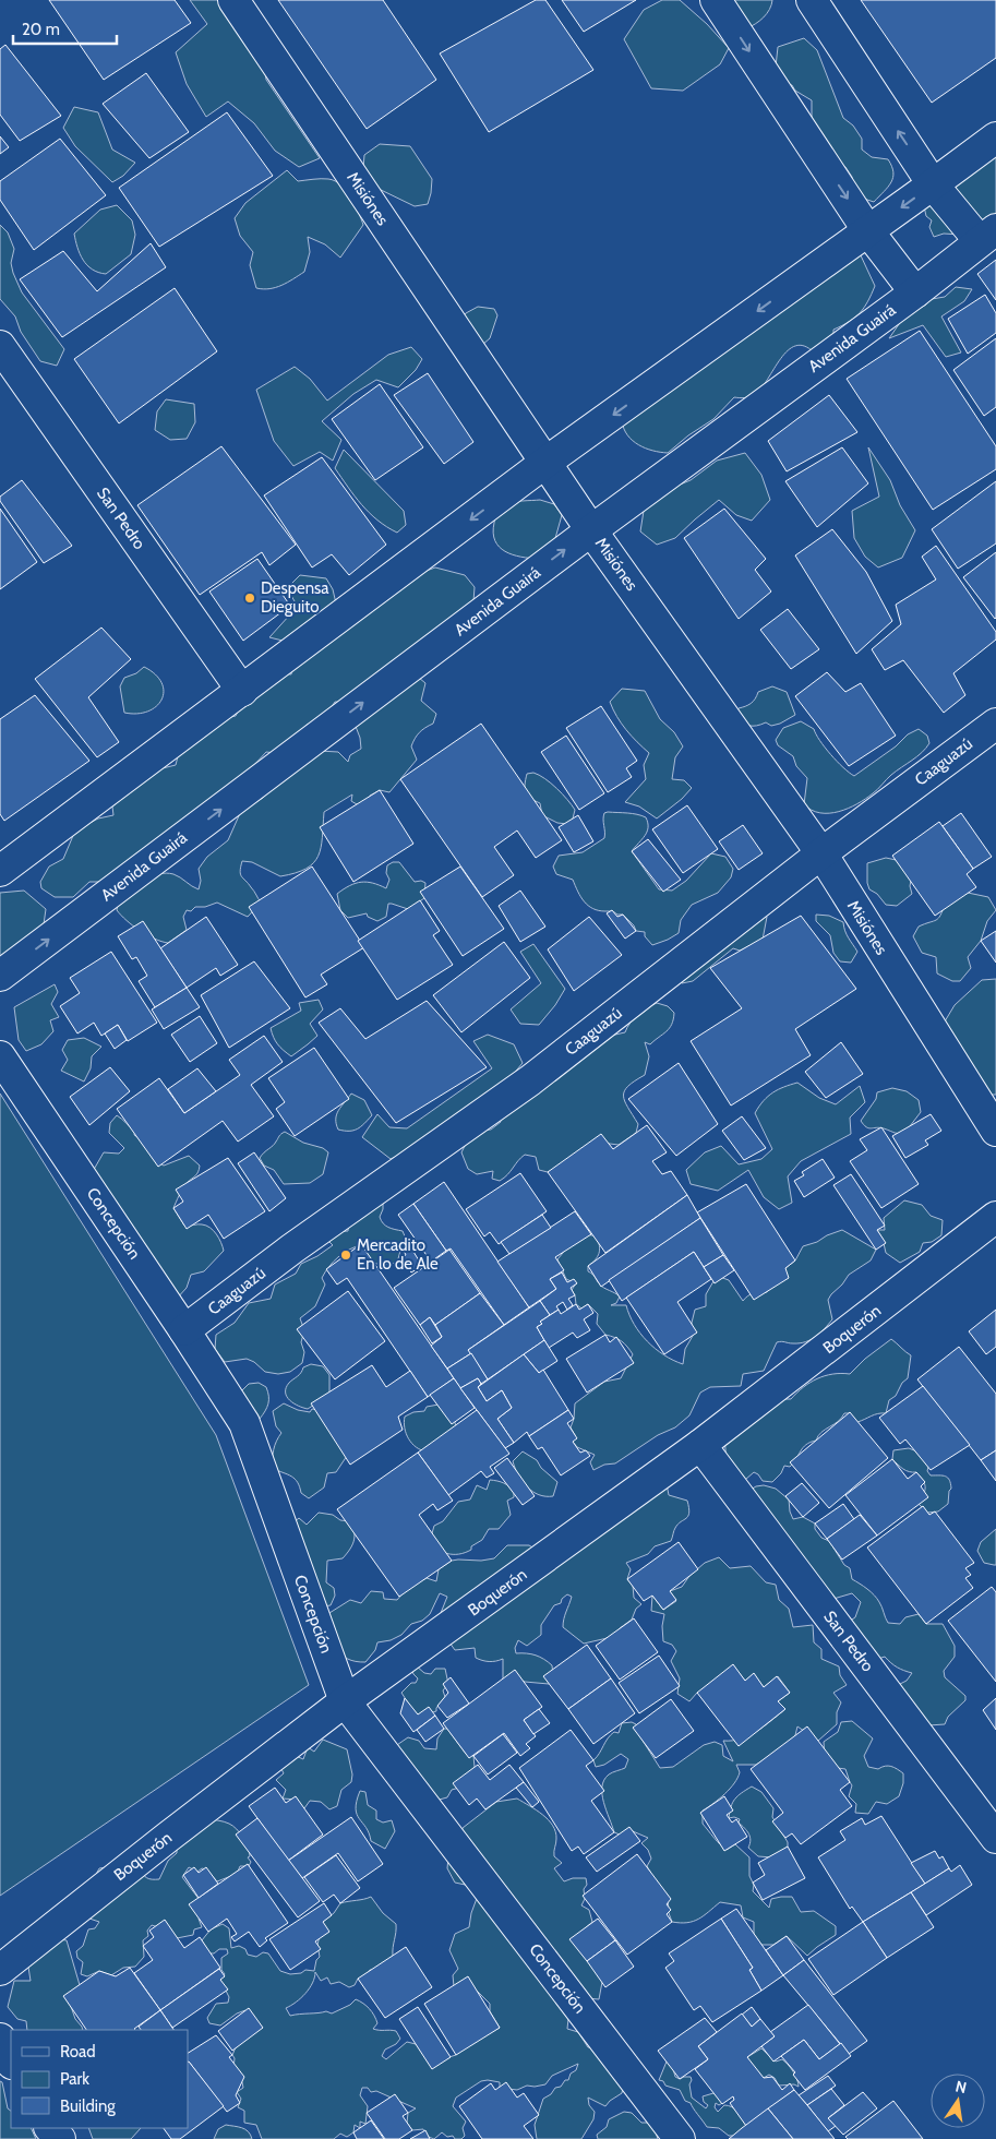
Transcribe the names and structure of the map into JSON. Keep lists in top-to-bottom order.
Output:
{
  "streets": {
    "street": [
      "Misiónes",
      "Avenida Guairá",
      "San Pedro",
      "Caaguazú",
      "Concepción",
      "Boquerón"
    ]
  },
  "crossings": [
    ["Misiónes", "Avenida Guairá"],
    ["Misiónes", "Caaguazú"],
    ["San Pedro", "Boquerón"],
    ["Caaguazú", "Concepción"],
    ["Concepción", "Boquerón"]
  ],
  "places": ["Despensa Dieguito", "Mercadito En lo de Ale"],
  "legend": ["Road", "Park", "Building"],
  "scale_bar": "20 m",
  "north": "top"
}
